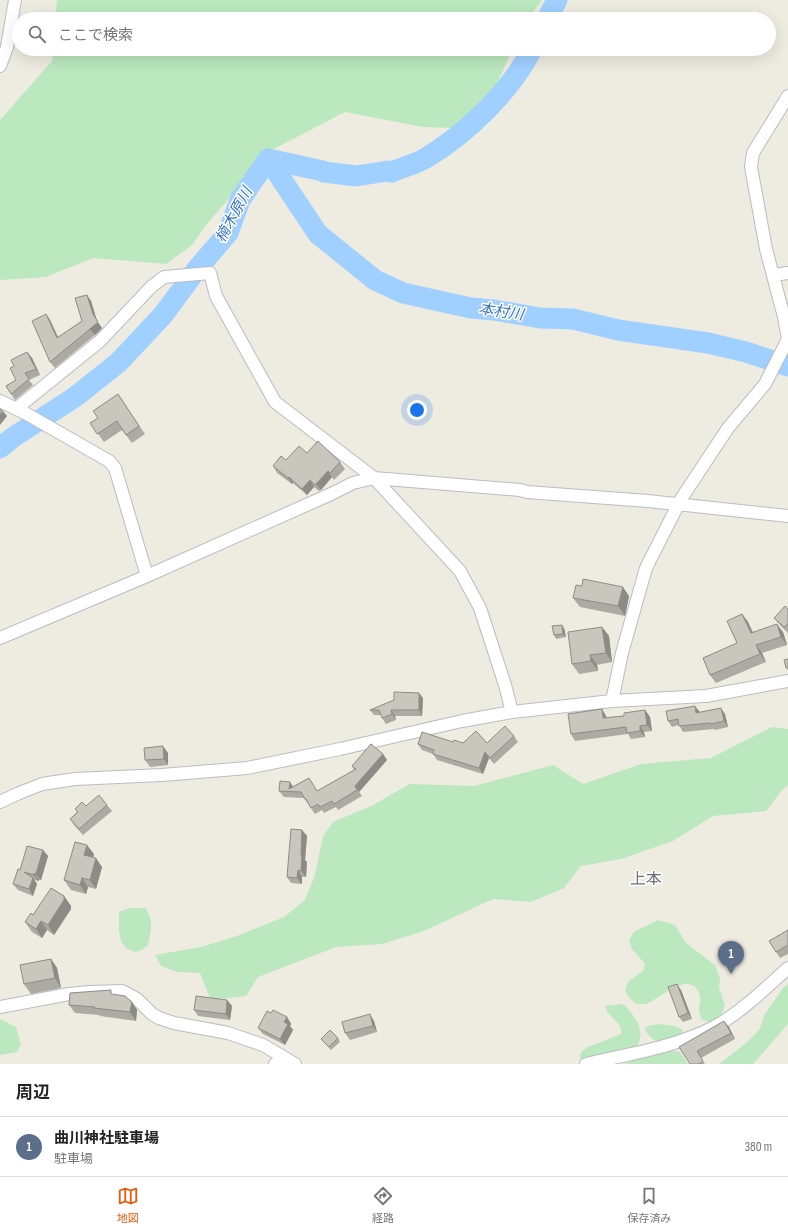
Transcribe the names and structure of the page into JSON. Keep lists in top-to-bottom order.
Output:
{
  "districts": ["上本"],
  "water": ["楠木原川", "本村川"],
  "page": {
    "search": "ここで検索",
    "pins": "1",
    "heading": "周辺",
    "list": [
      {
        "mark": "1",
        "name": "曲川神社駐車場",
        "note": "駐車場",
        "value": "380 m"
      }
    ],
    "nav": ["地図", "経路", "保存済み"]
  }
}
